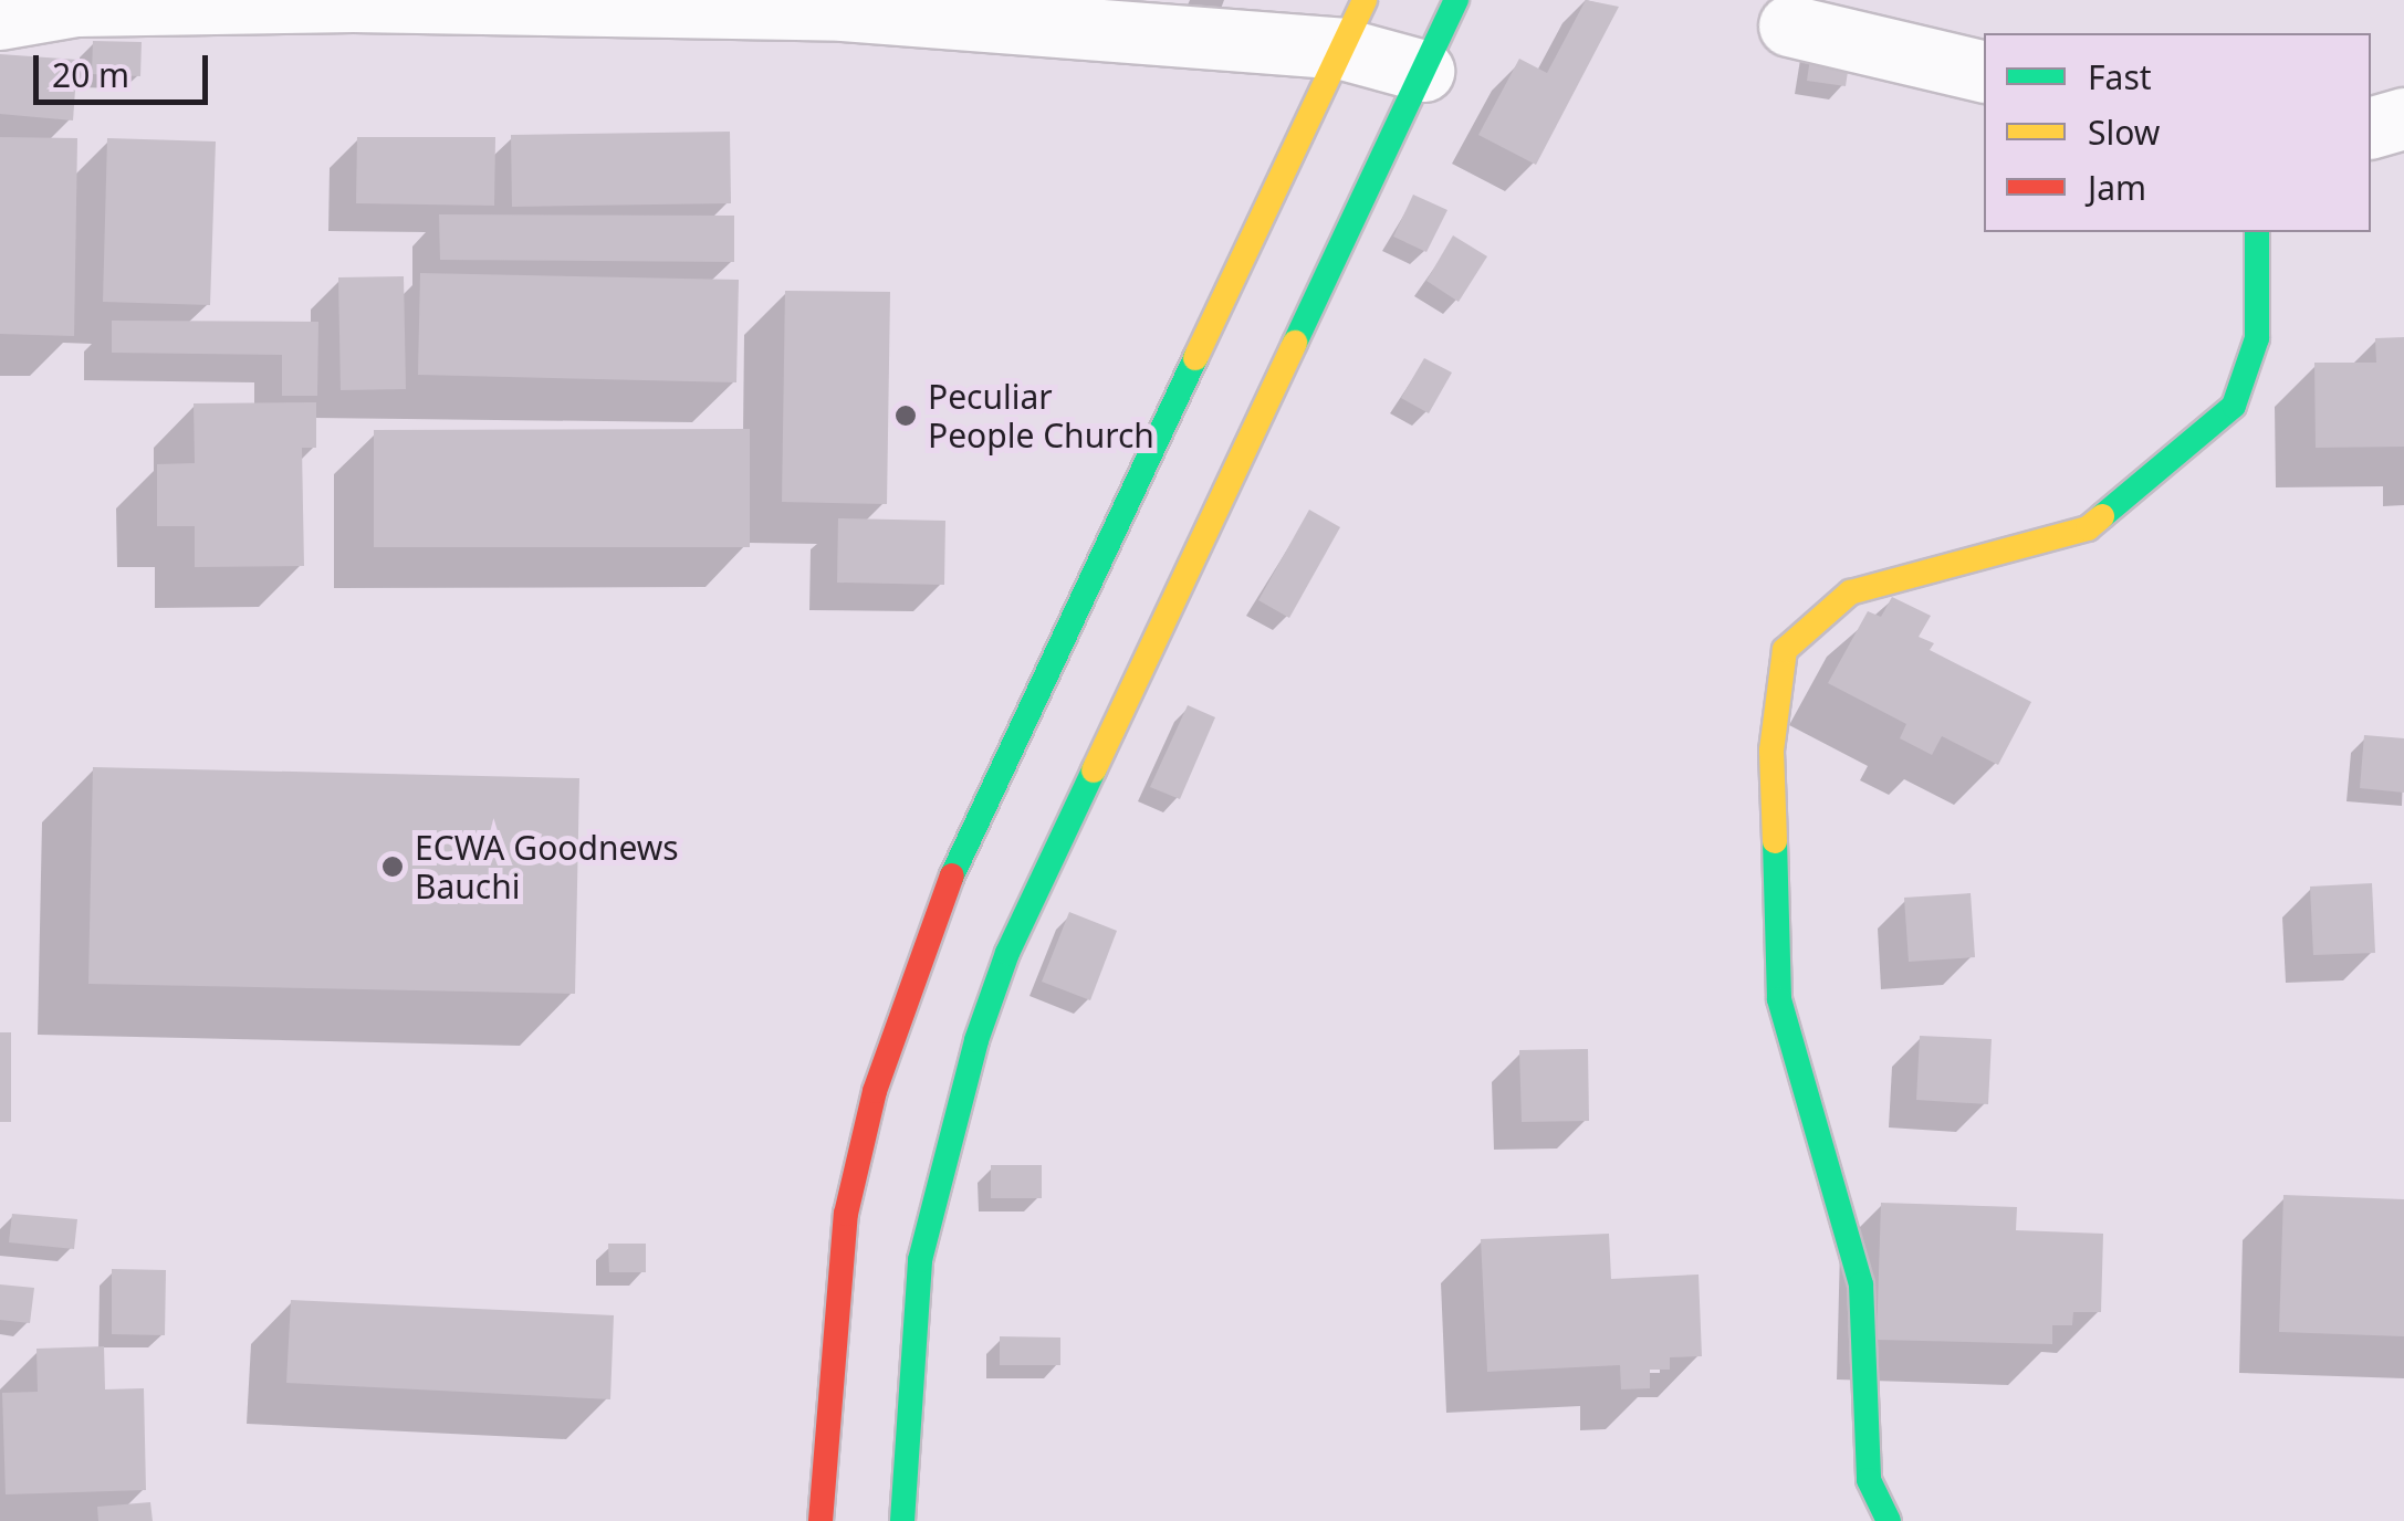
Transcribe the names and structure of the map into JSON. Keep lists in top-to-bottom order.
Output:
{
  "places": ["Peculiar People Church", "ECWA Goodnews Bauchi"],
  "legend": ["Fast", "Slow", "Jam"],
  "scale_bar": "20 m"
}
